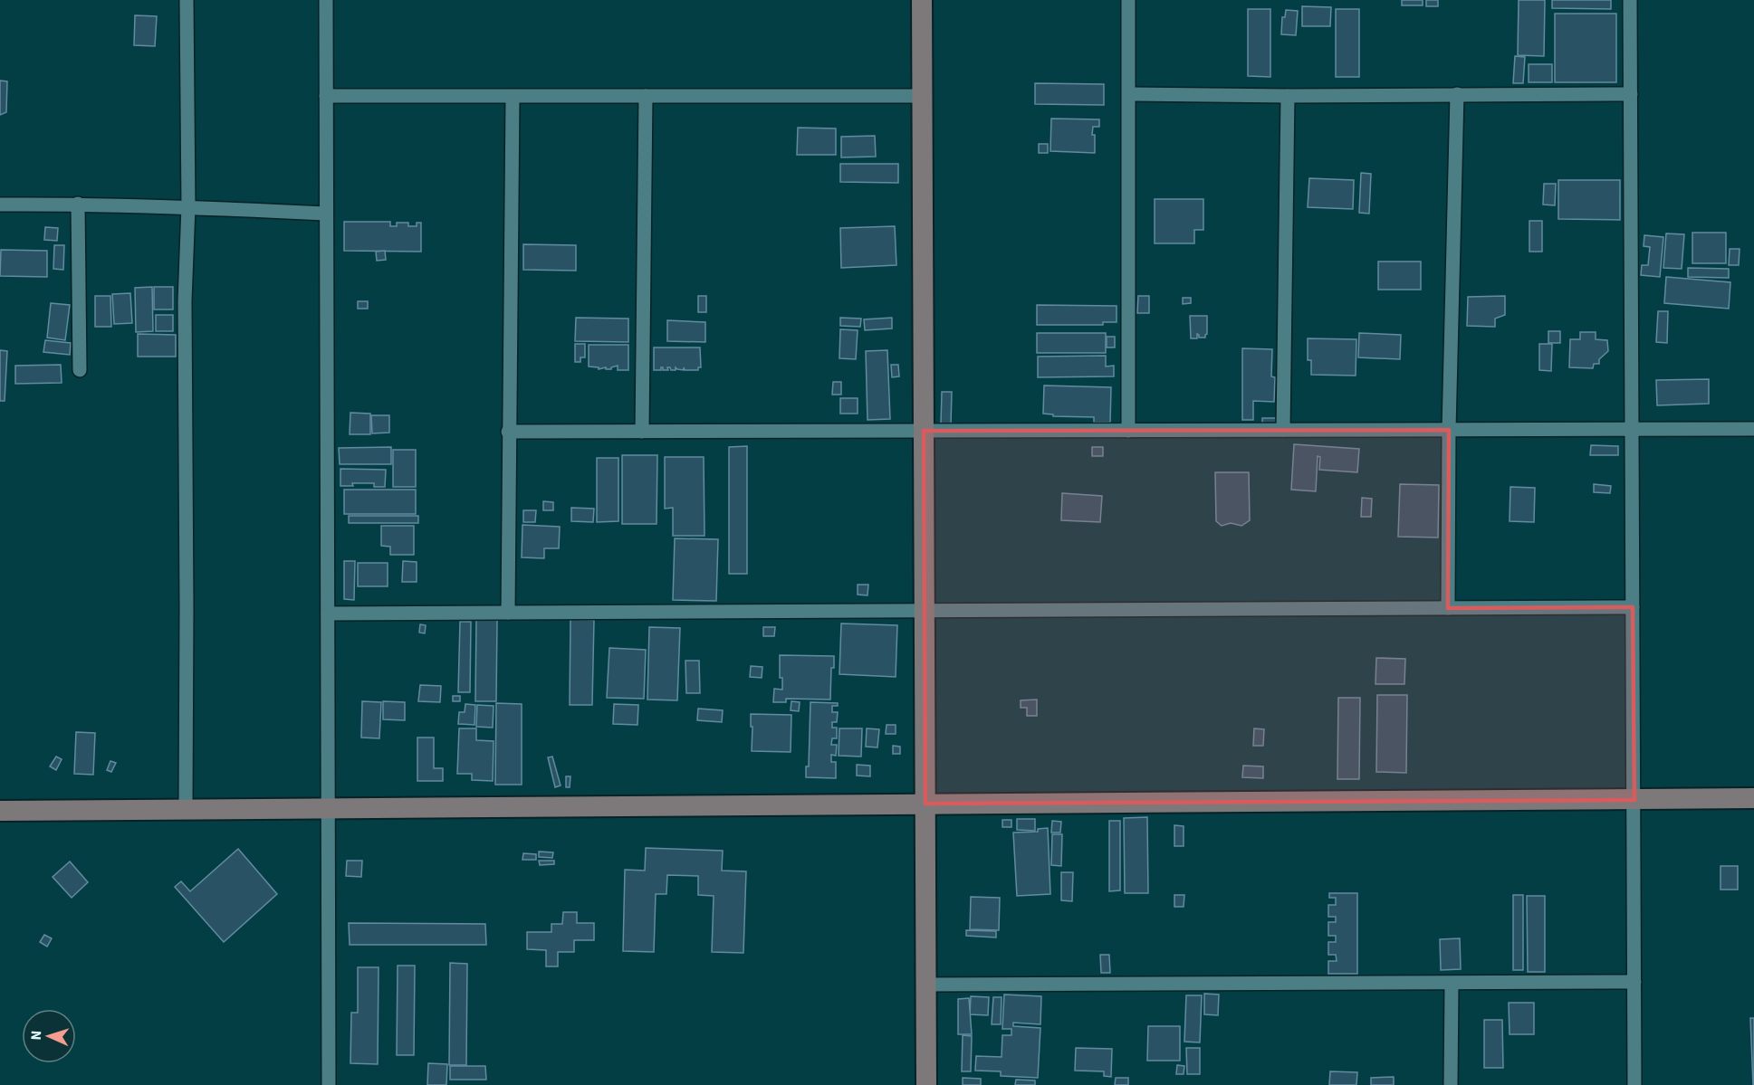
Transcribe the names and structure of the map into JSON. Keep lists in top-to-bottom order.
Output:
{
  "north": "left"
}
